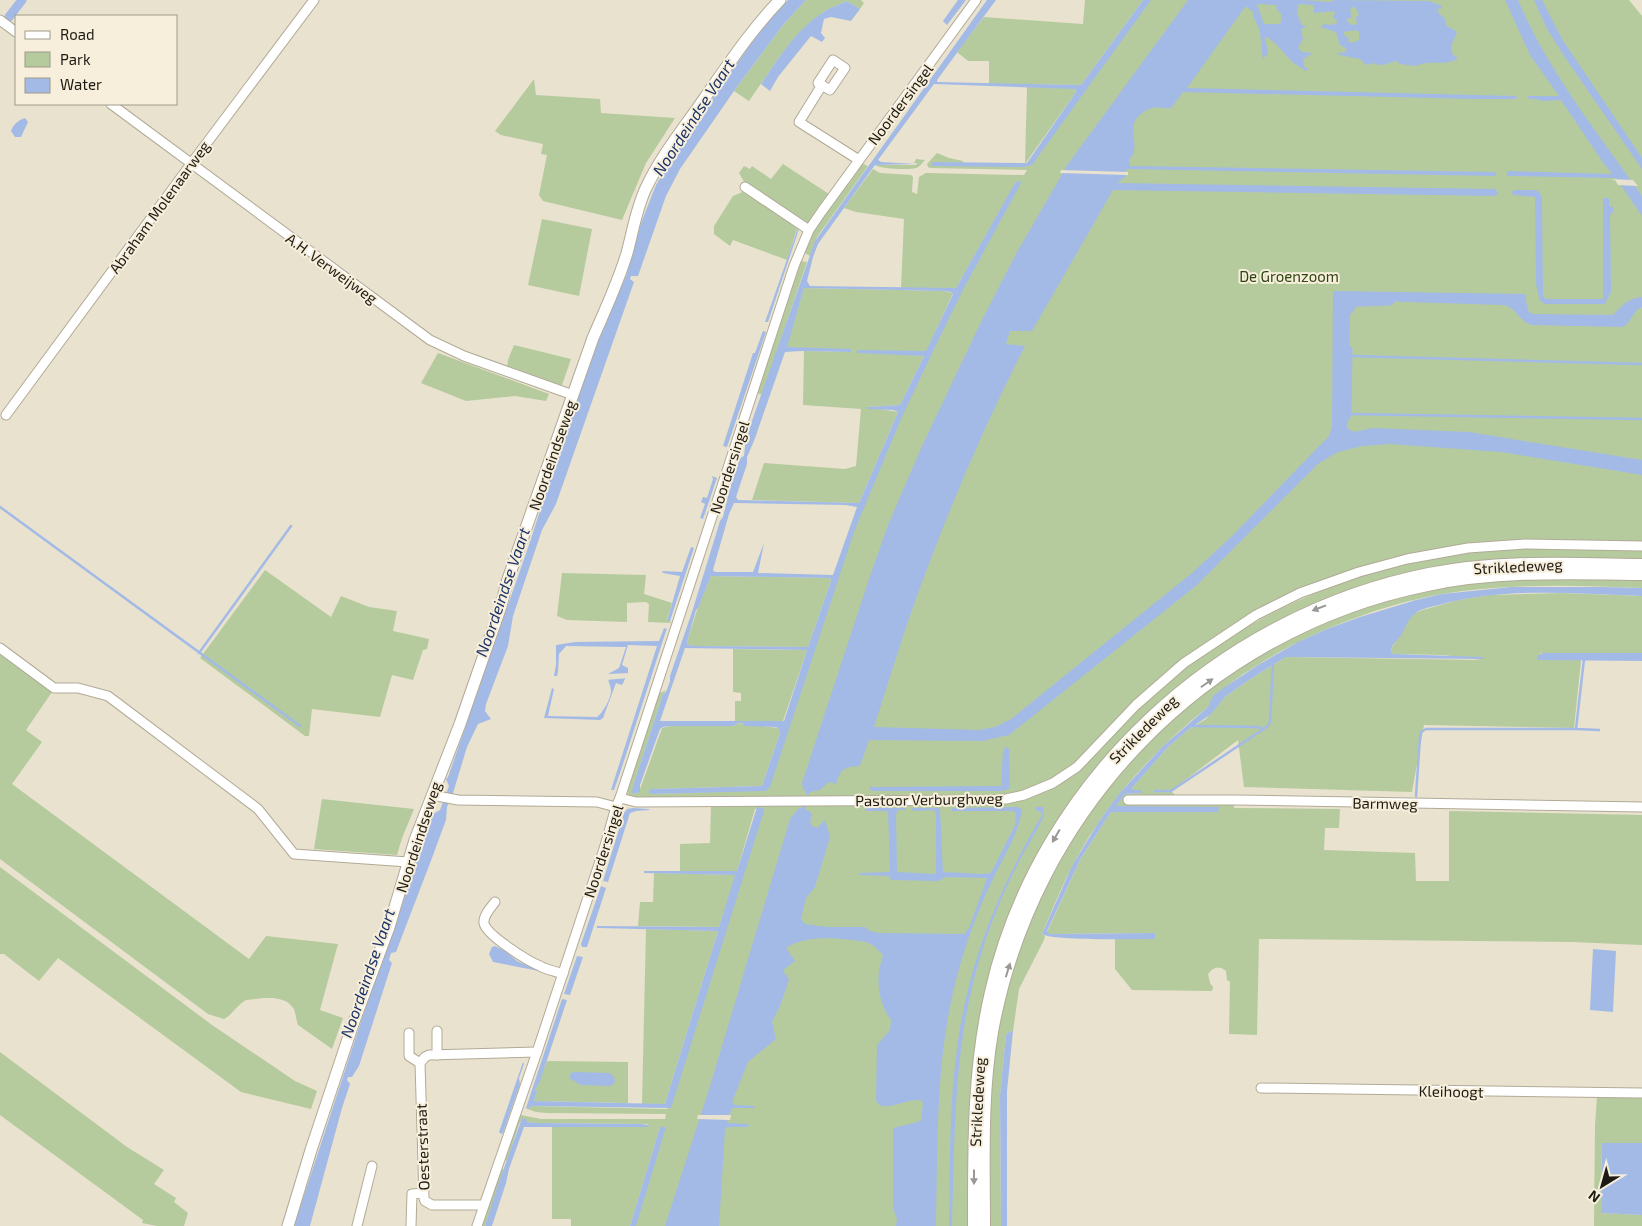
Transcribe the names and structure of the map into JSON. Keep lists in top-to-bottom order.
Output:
{
  "streets": {
    "main road": ["Strikledeweg"],
    "street": [
      "Noordersingel",
      "Abraham Molenaarweg",
      "A.H. Verweijweg",
      "Noordeindseweg",
      "Pastoor Verburghweg",
      "Barmweg",
      "Kleihoogt",
      "Oesterstraat"
    ]
  },
  "crossings": [
    ["Noordersingel", "Pastoor Verburghweg"],
    ["Noordersingel", "Oesterstraat"],
    ["Abraham Molenaarweg", "A.H. Verweijweg"],
    ["A.H. Verweijweg", "Noordeindseweg"],
    ["Noordeindseweg", "Pastoor Verburghweg"]
  ],
  "water": ["Noordeindse Vaart"],
  "parks": ["De Groenzoom"],
  "legend": ["Road", "Park", "Water"],
  "north": "bottom left"
}
